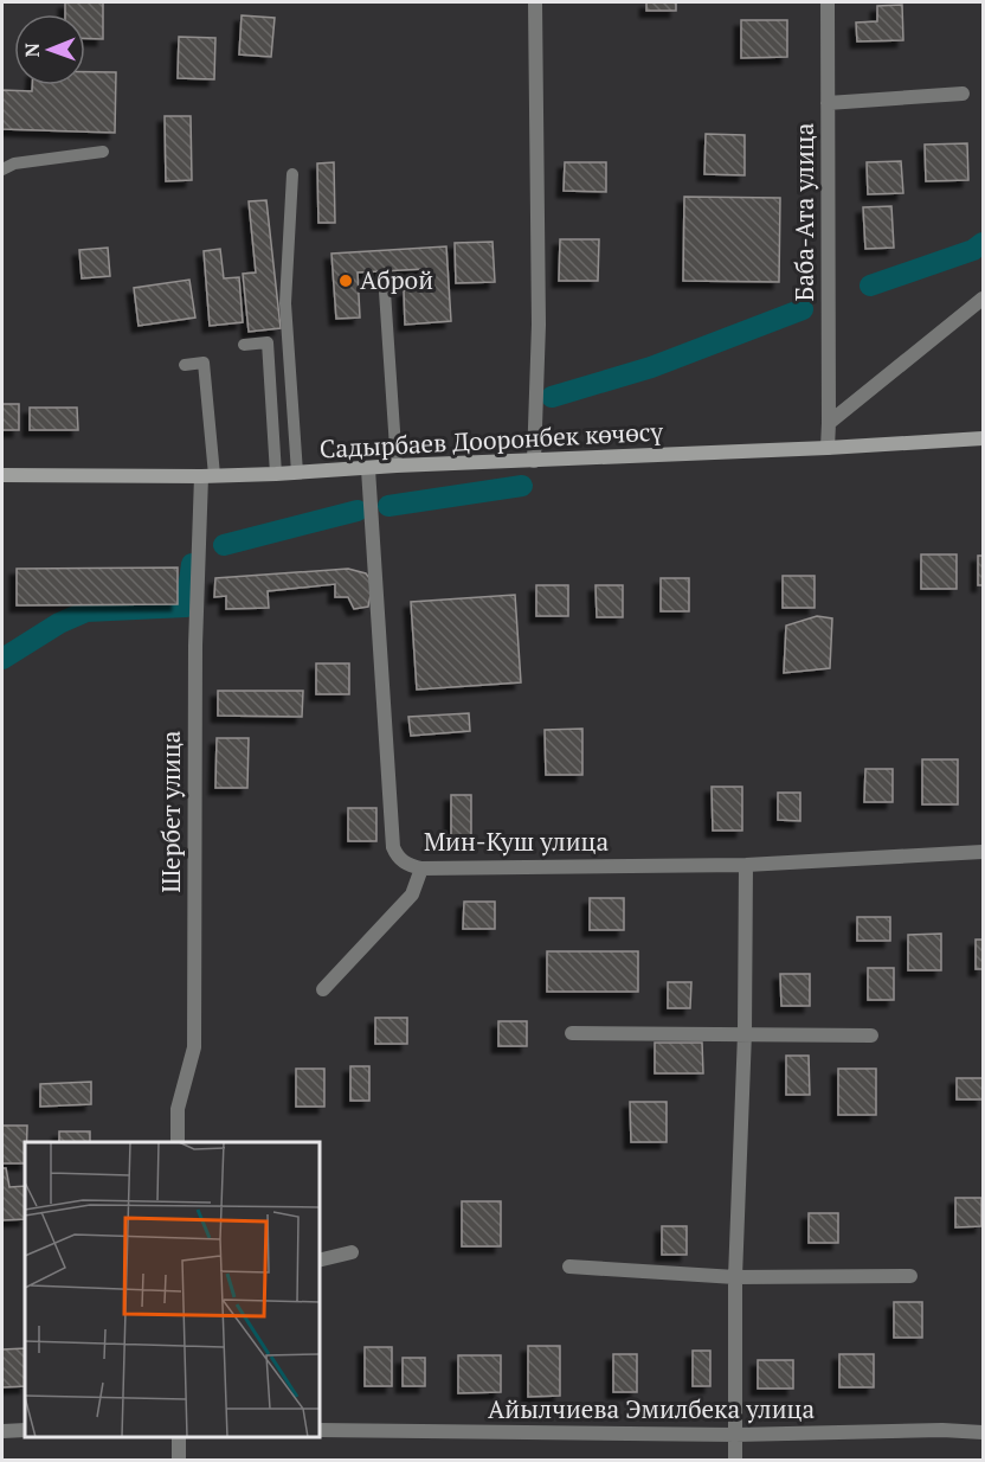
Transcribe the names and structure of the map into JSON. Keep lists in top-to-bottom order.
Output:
{
  "streets": {
    "main road": ["Садырбаев Дооронбек көчөсү"],
    "street": [
      "Баба-Ата улица",
      "Шербет улица",
      "Мин-Куш улица",
      "Айылчиева Эмилбека улица"
    ]
  },
  "crossings": [
    ["Баба-Ата улица", "Садырбаев Дооронбек көчөсү"],
    ["Садырбаев Дооронбек көчөсү", "Шербет улица"],
    ["Садырбаев Дооронбек көчөсү", "Мин-Куш улица"]
  ],
  "places": ["Аброй"],
  "north": "left"
}
